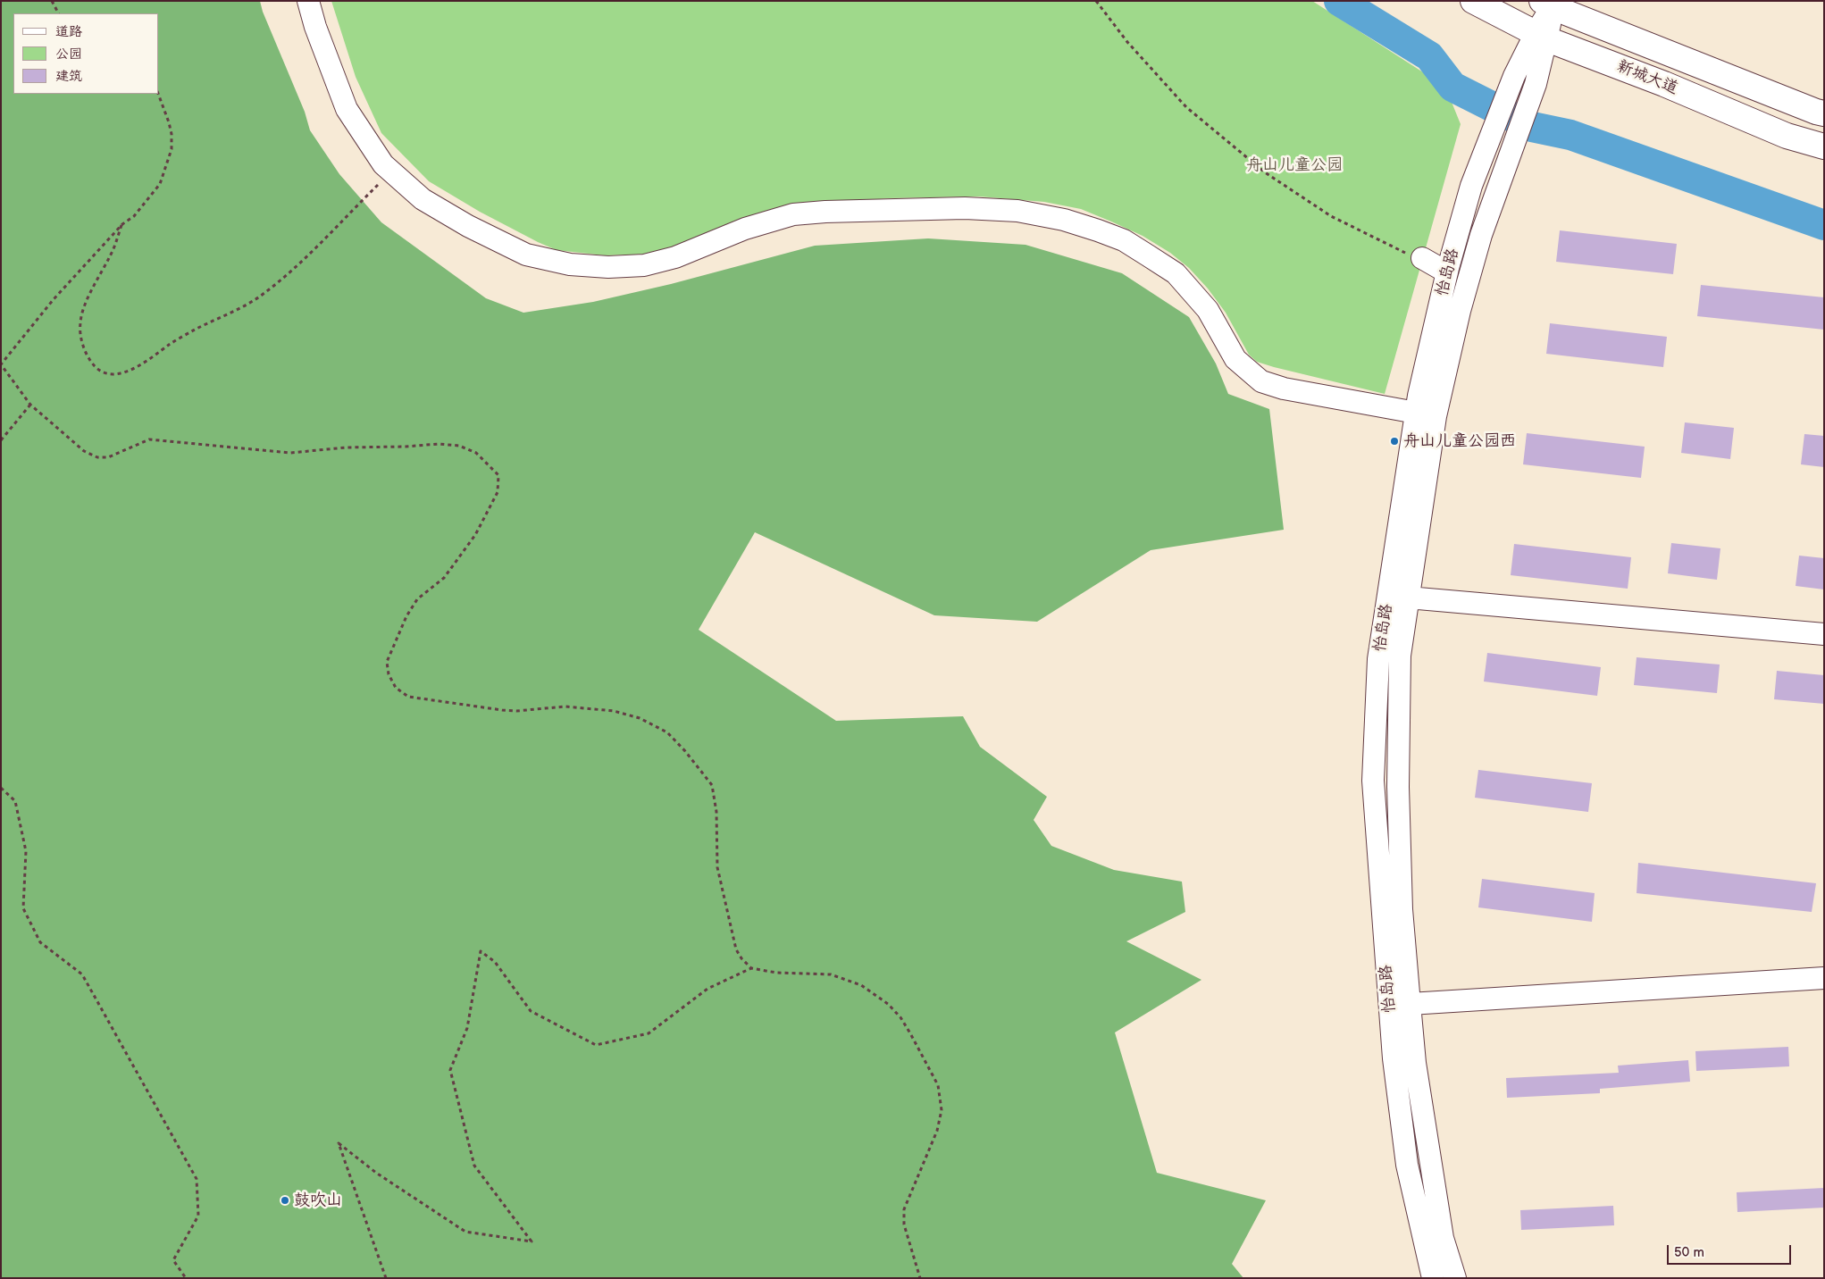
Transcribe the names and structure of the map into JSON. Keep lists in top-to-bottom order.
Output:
{
  "streets": {
    "main road": ["新城大道"],
    "street": ["怡岛路"]
  },
  "crossings": [
    ["新城大道", "怡岛路"]
  ],
  "parks": ["舟山儿童公园"],
  "places": ["舟山儿童公园西", "鼓吹山"],
  "legend": ["道路", "公园", "建筑"],
  "scale_bar": "50 m"
}
